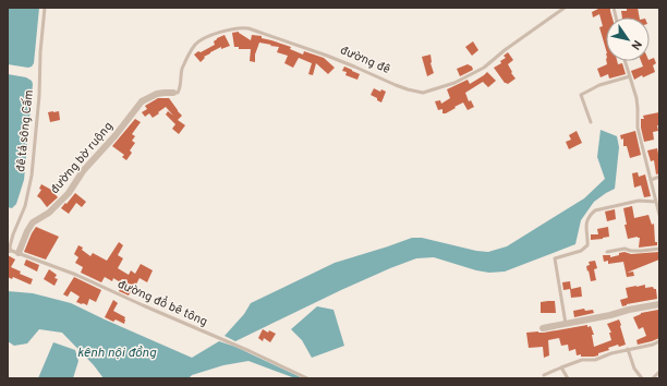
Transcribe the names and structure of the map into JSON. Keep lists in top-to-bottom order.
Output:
{
  "streets": {
    "street": ["đường bờ ruộng"],
    "lane": ["đường đê", "đê tả sông Cấm", "đường đổ bê tông"]
  },
  "crossings": [
    ["đường đê", "đường bờ ruộng"],
    ["đê tả sông Cấm", "đường đổ bê tông"],
    ["đường bờ ruộng", "đường đổ bê tông"]
  ],
  "water": ["kênh nội đồng"],
  "north": "bottom right"
}
